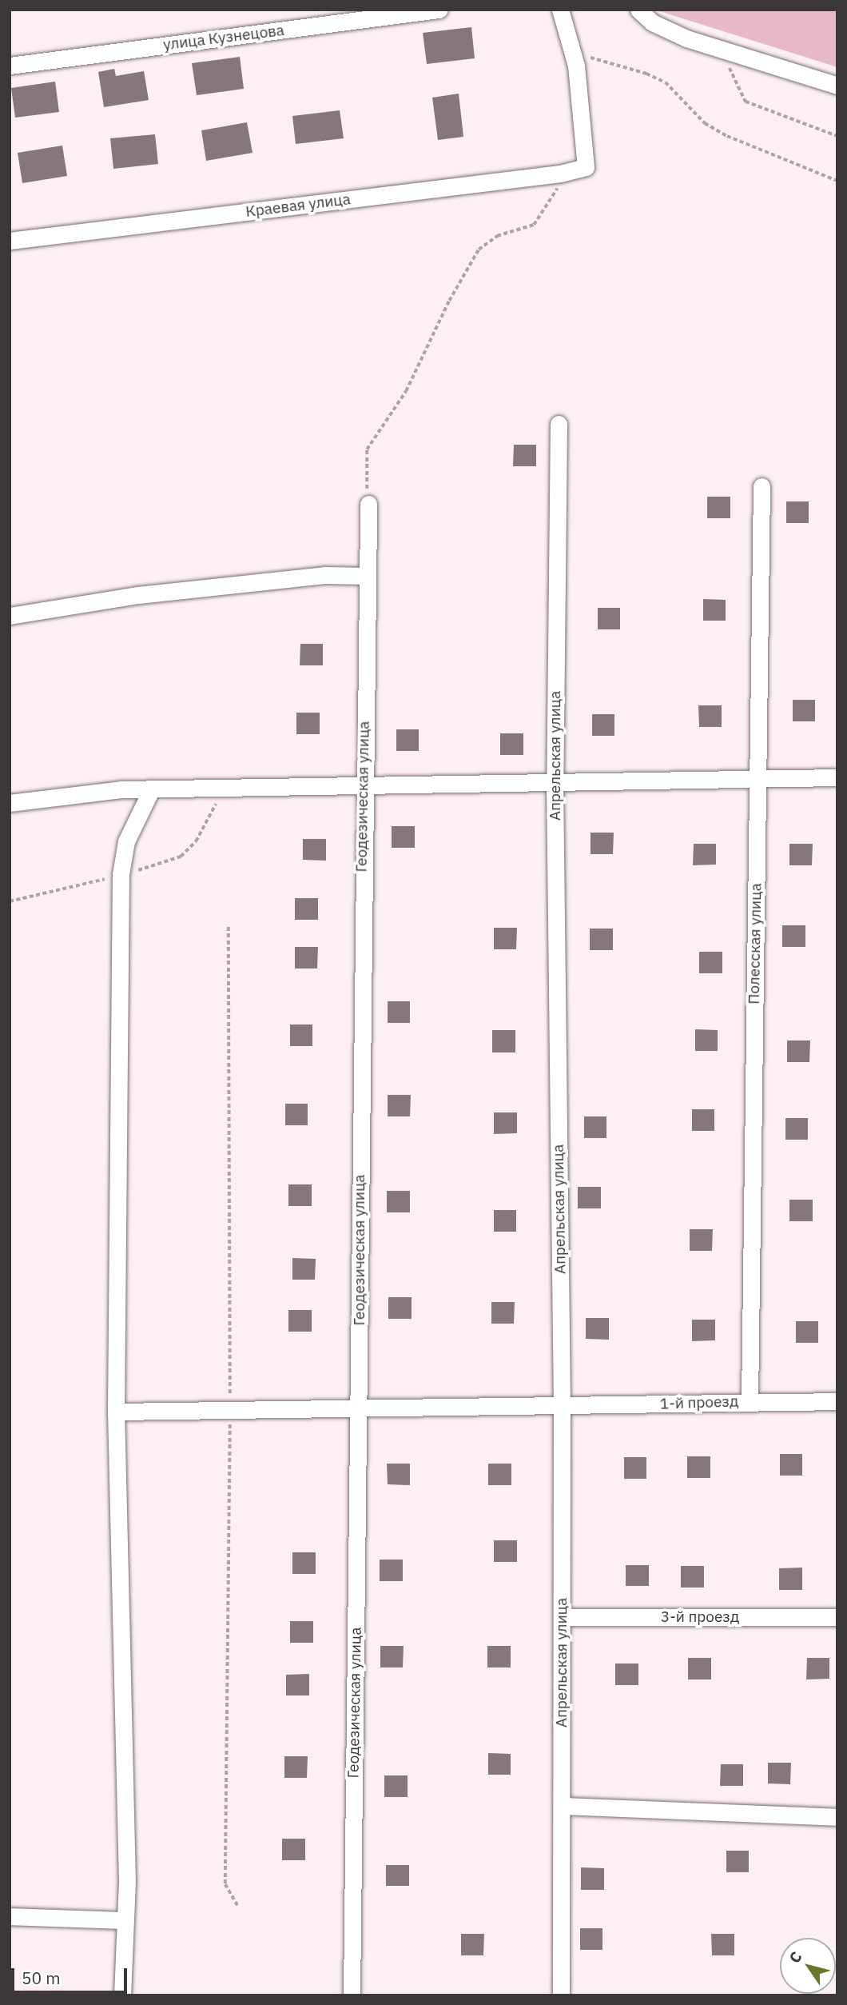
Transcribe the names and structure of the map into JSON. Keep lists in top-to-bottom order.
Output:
{
  "streets": {
    "street": [
      "улица Кузнецова",
      "Краевая улица",
      "Апрельская улица",
      "Геодезическая улица",
      "Полесская улица",
      "1-й проезд",
      "3-й проезд"
    ]
  },
  "crossings": [
    ["Апрельская улица", "1-й проезд"],
    ["Апрельская улица", "3-й проезд"],
    ["Геодезическая улица", "1-й проезд"],
    ["Полесская улица", "1-й проезд"]
  ],
  "scale_bar": "50 m",
  "north": "top left"
}
